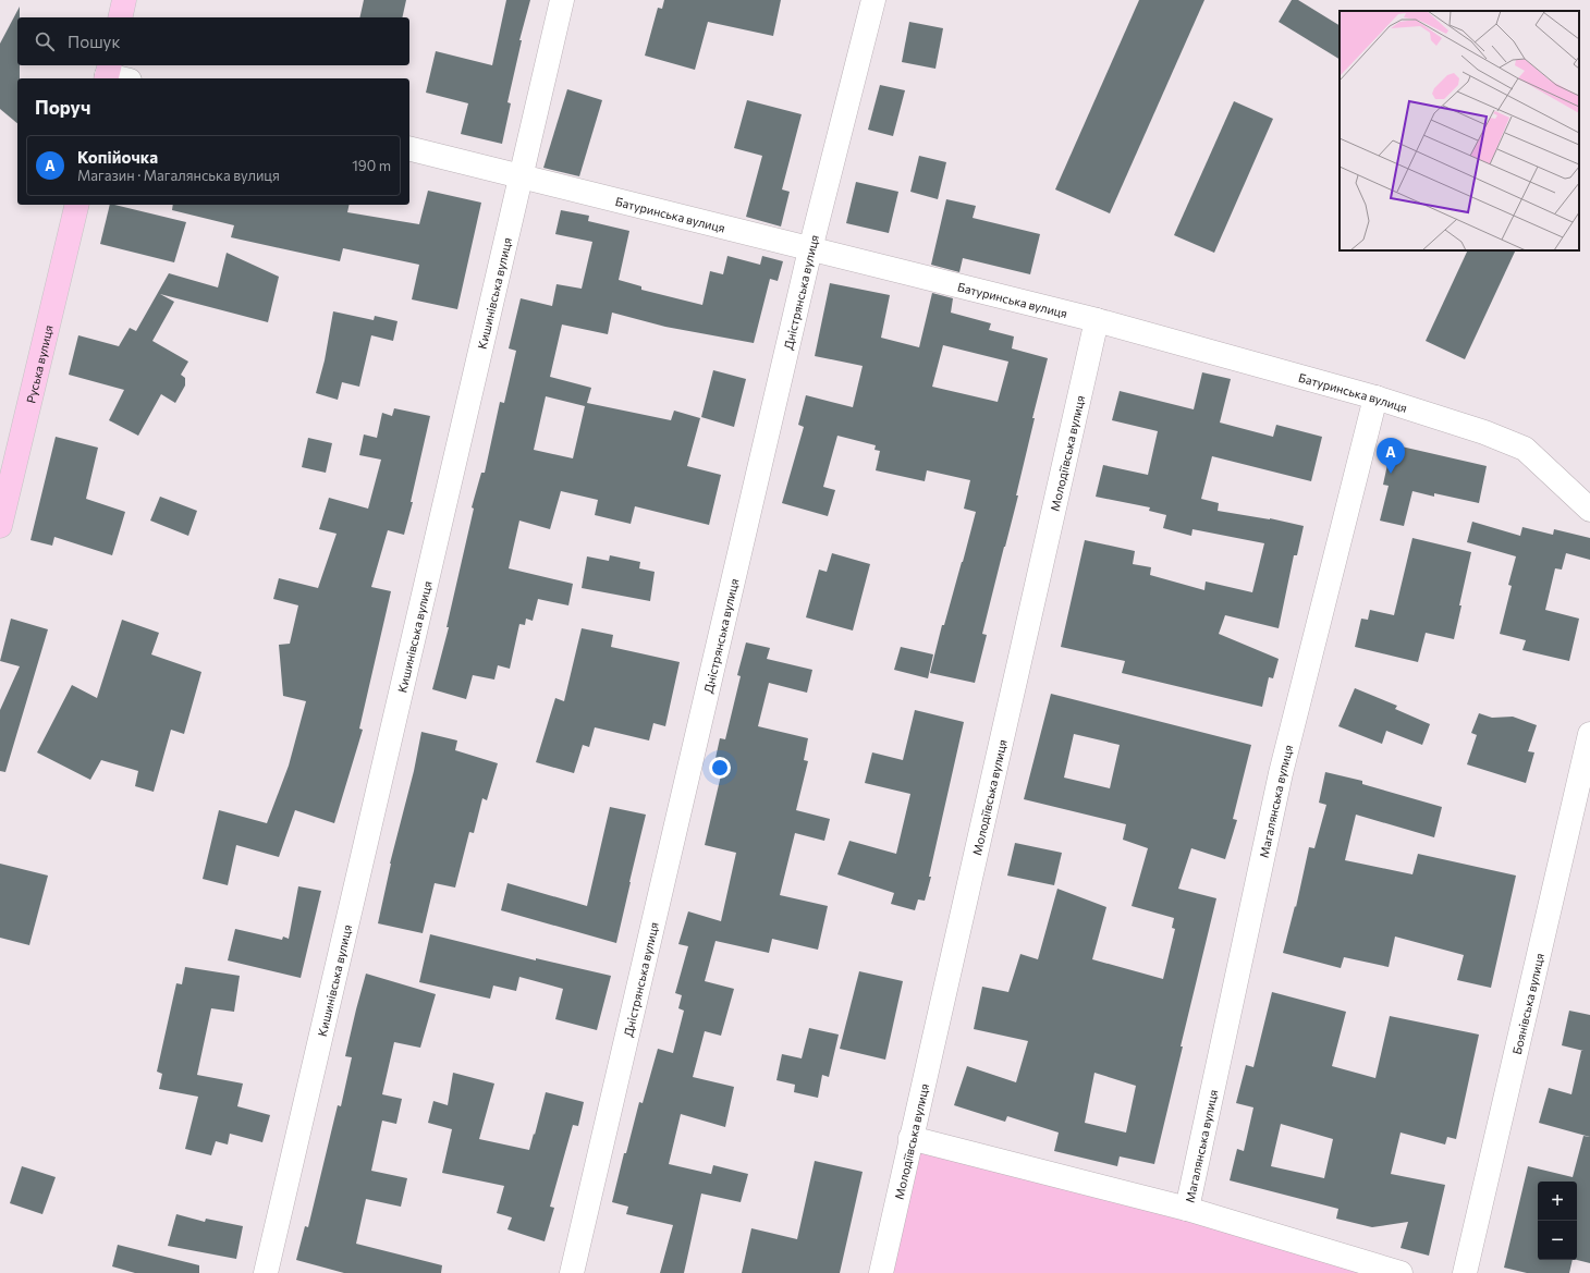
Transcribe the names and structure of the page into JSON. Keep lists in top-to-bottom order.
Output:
{
  "streets": {
    "main road": ["Руська вулиця"],
    "street": [
      "Батуринська вулиця",
      "Дністрянська вулиця",
      "Кишинівська вулиця",
      "Молодіївська вулиця",
      "Магалянська вулиця",
      "Боянівська вулиця"
    ]
  },
  "crossings": [
    ["Батуринська вулиця", "Дністрянська вулиця"],
    ["Батуринська вулиця", "Кишинівська вулиця"],
    ["Батуринська вулиця", "Молодіївська вулиця"],
    ["Батуринська вулиця", "Магалянська вулиця"]
  ],
  "page": {
    "search": "Пошук",
    "heading": "Поруч",
    "list": [
      {
        "mark": "A",
        "name": "Копійочка",
        "note": "Магазин · Магалянська вулиця",
        "value": "190 m"
      }
    ],
    "pins": "A",
    "map_buttons": ["+", "−"]
  }
}
